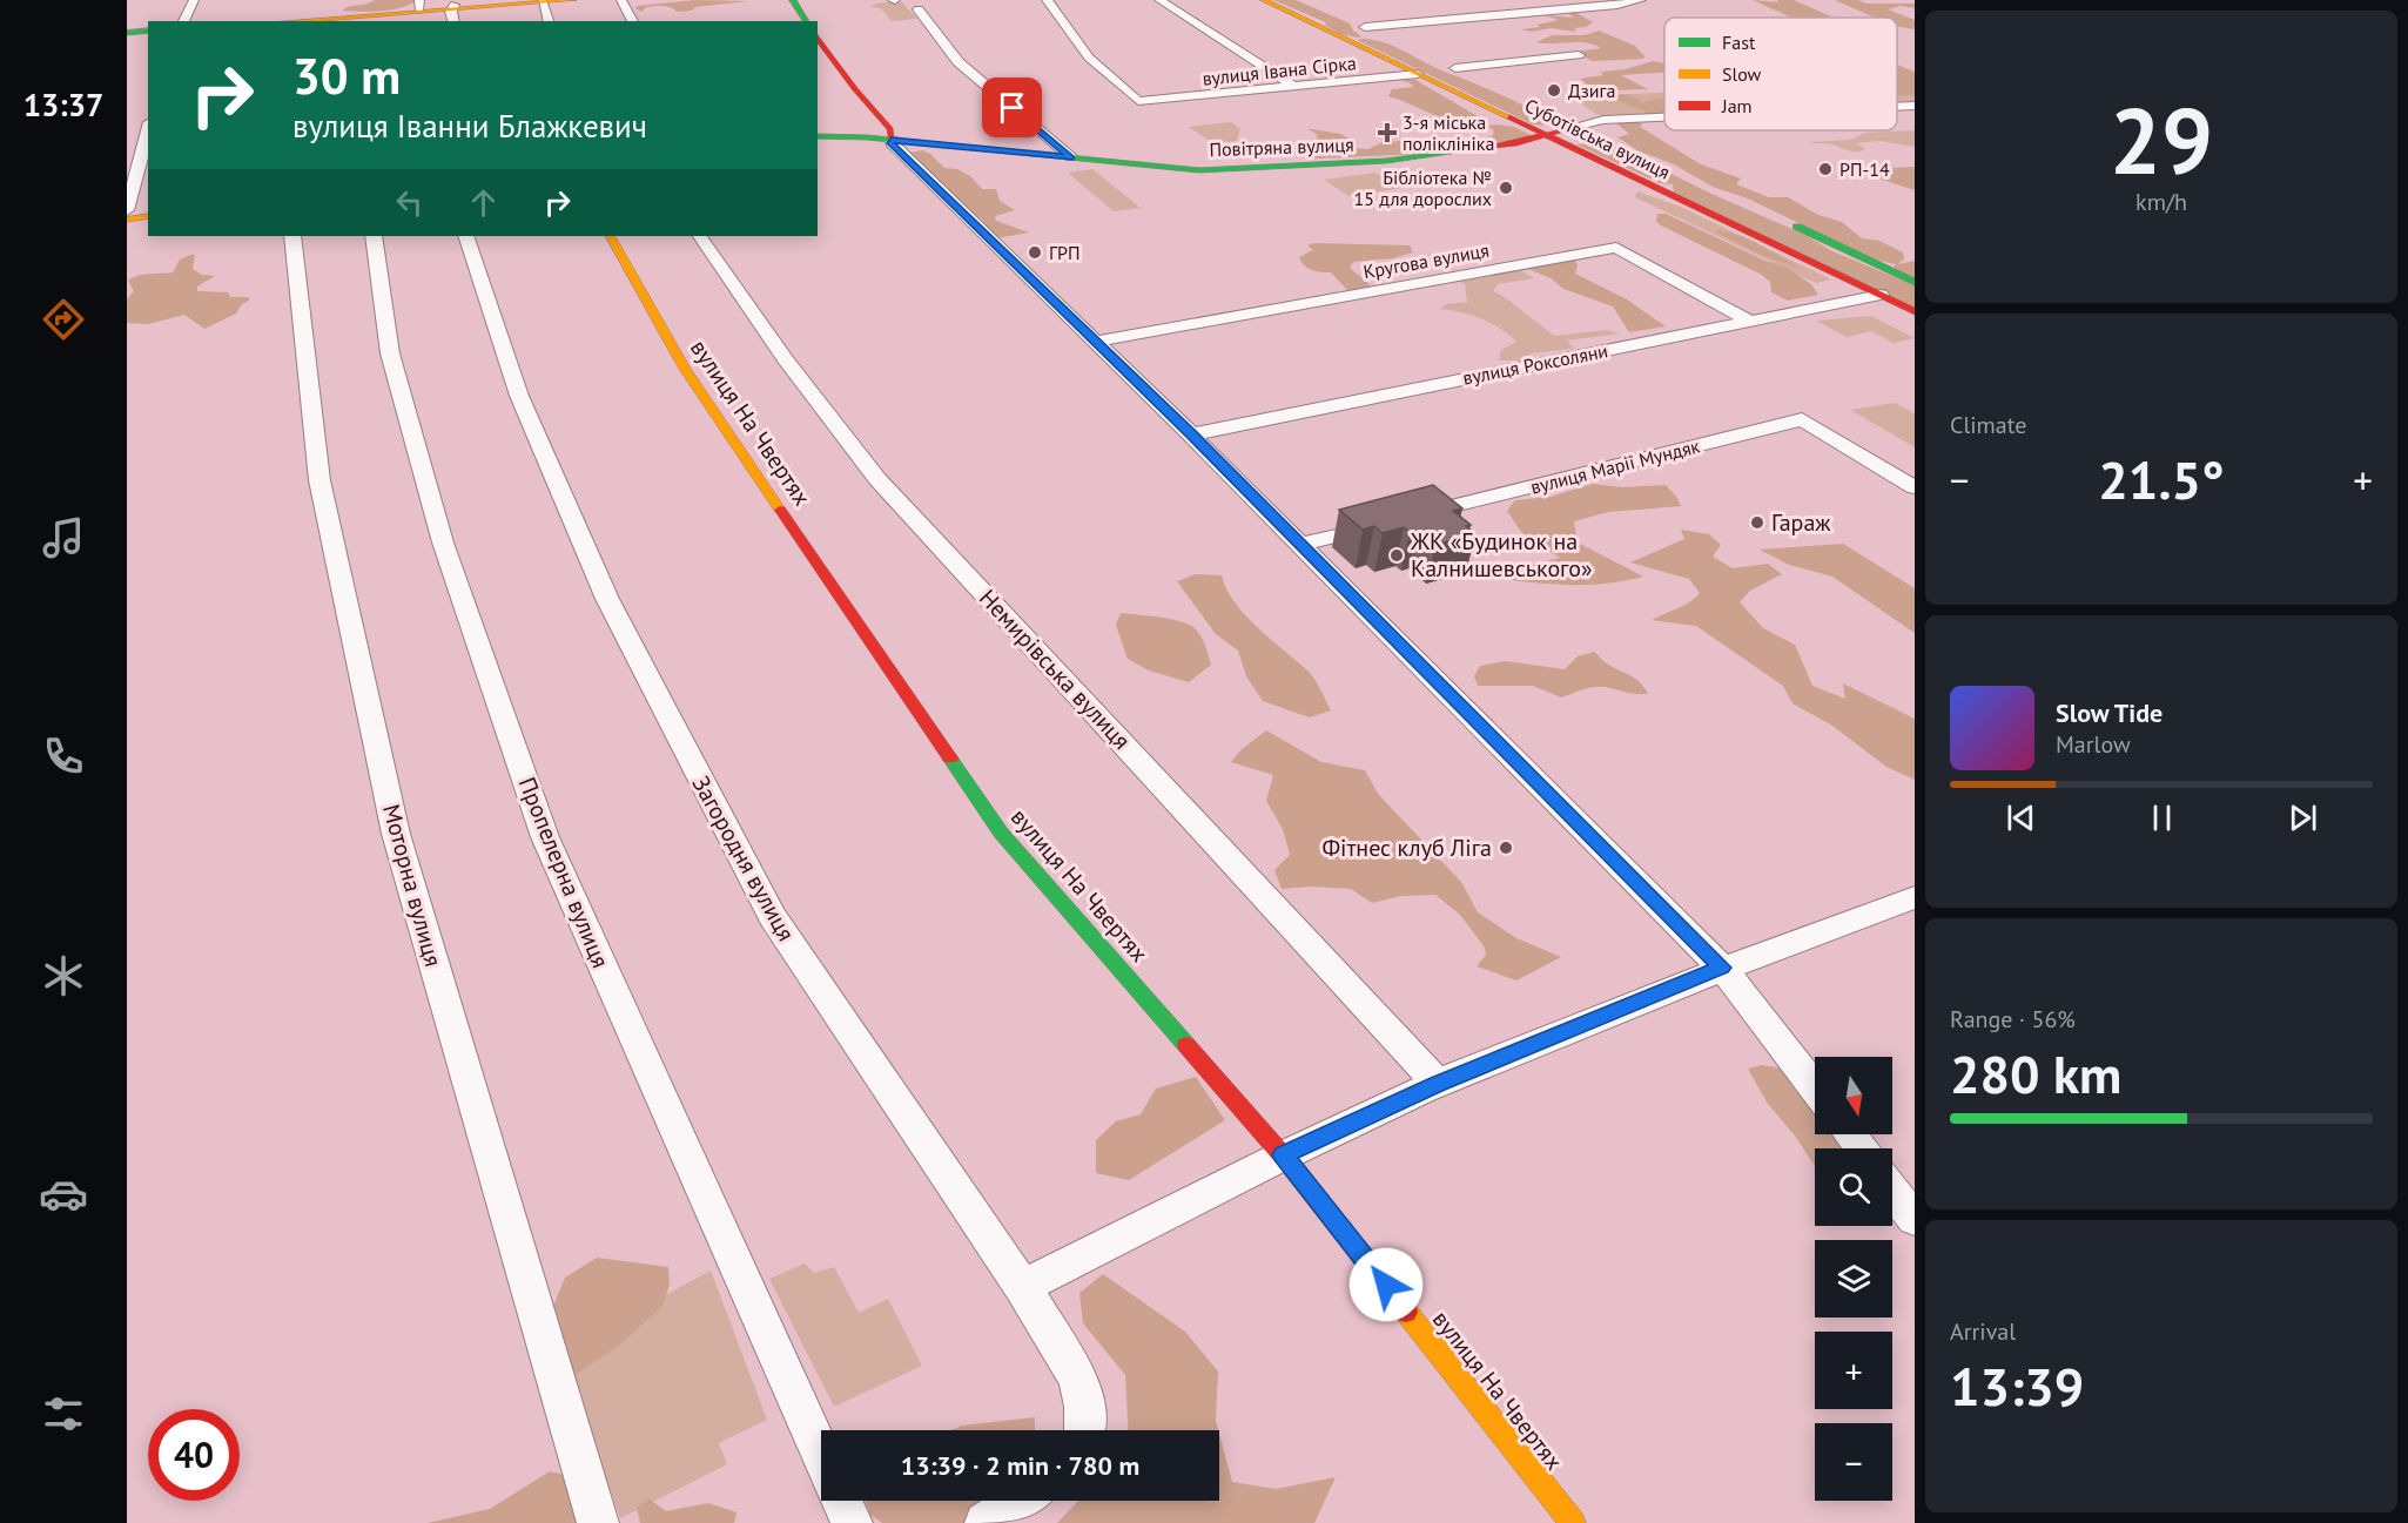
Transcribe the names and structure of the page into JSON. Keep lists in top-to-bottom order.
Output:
{
  "streets": {
    "street": [
      "вулиця Івана Сірка",
      "Суботівська вулиця",
      "Повітряна вулиця",
      "Кругова вулиця",
      "вулиця Роксоляни",
      "вулиця На Чвертях",
      "вулиця Марії Мундяк",
      "Немирівська вулиця",
      "Загородня вулиця",
      "Пропелерна вулиця",
      "Моторна вулиця"
    ]
  },
  "crossings": [
    ["вулиця Івана Сірка", "Суботівська вулиця"],
    ["Суботівська вулиця", "Повітряна вулиця"],
    ["Суботівська вулиця", "вулиця Роксоляни"],
    ["Кругова вулиця", "вулиця Роксоляни"]
  ],
  "places": {
    "other": [
      "Дзига",
      "РП-14",
      "Бібліотека № 15 для дорослих",
      "ГРП",
      "Гараж",
      "ЖК «Будинок на Калнишевського»",
      "Фітнес клуб Ліга"
    ],
    "health": ["3-я міська поліклініка"]
  },
  "legend": ["Fast", "Slow", "Jam"],
  "north": "bottom",
  "page": {
    "tabs": "13:37",
    "tile": [
      ["29", "km/h"],
      "Climate",
      ["Range · 56%", "280 km"],
      ["Arrival", "13:39"]
    ],
    "turn": ["30 m", "вулиця Іванни Блажкевич"],
    "heat": ["−", "21.5°", "+"],
    "song": ["Slow Tide", "Marlow"],
    "map_buttons": ["+", "−"],
    "limit": "40",
    "trip": "13:39 · 2 min · 780 m"
  }
}
